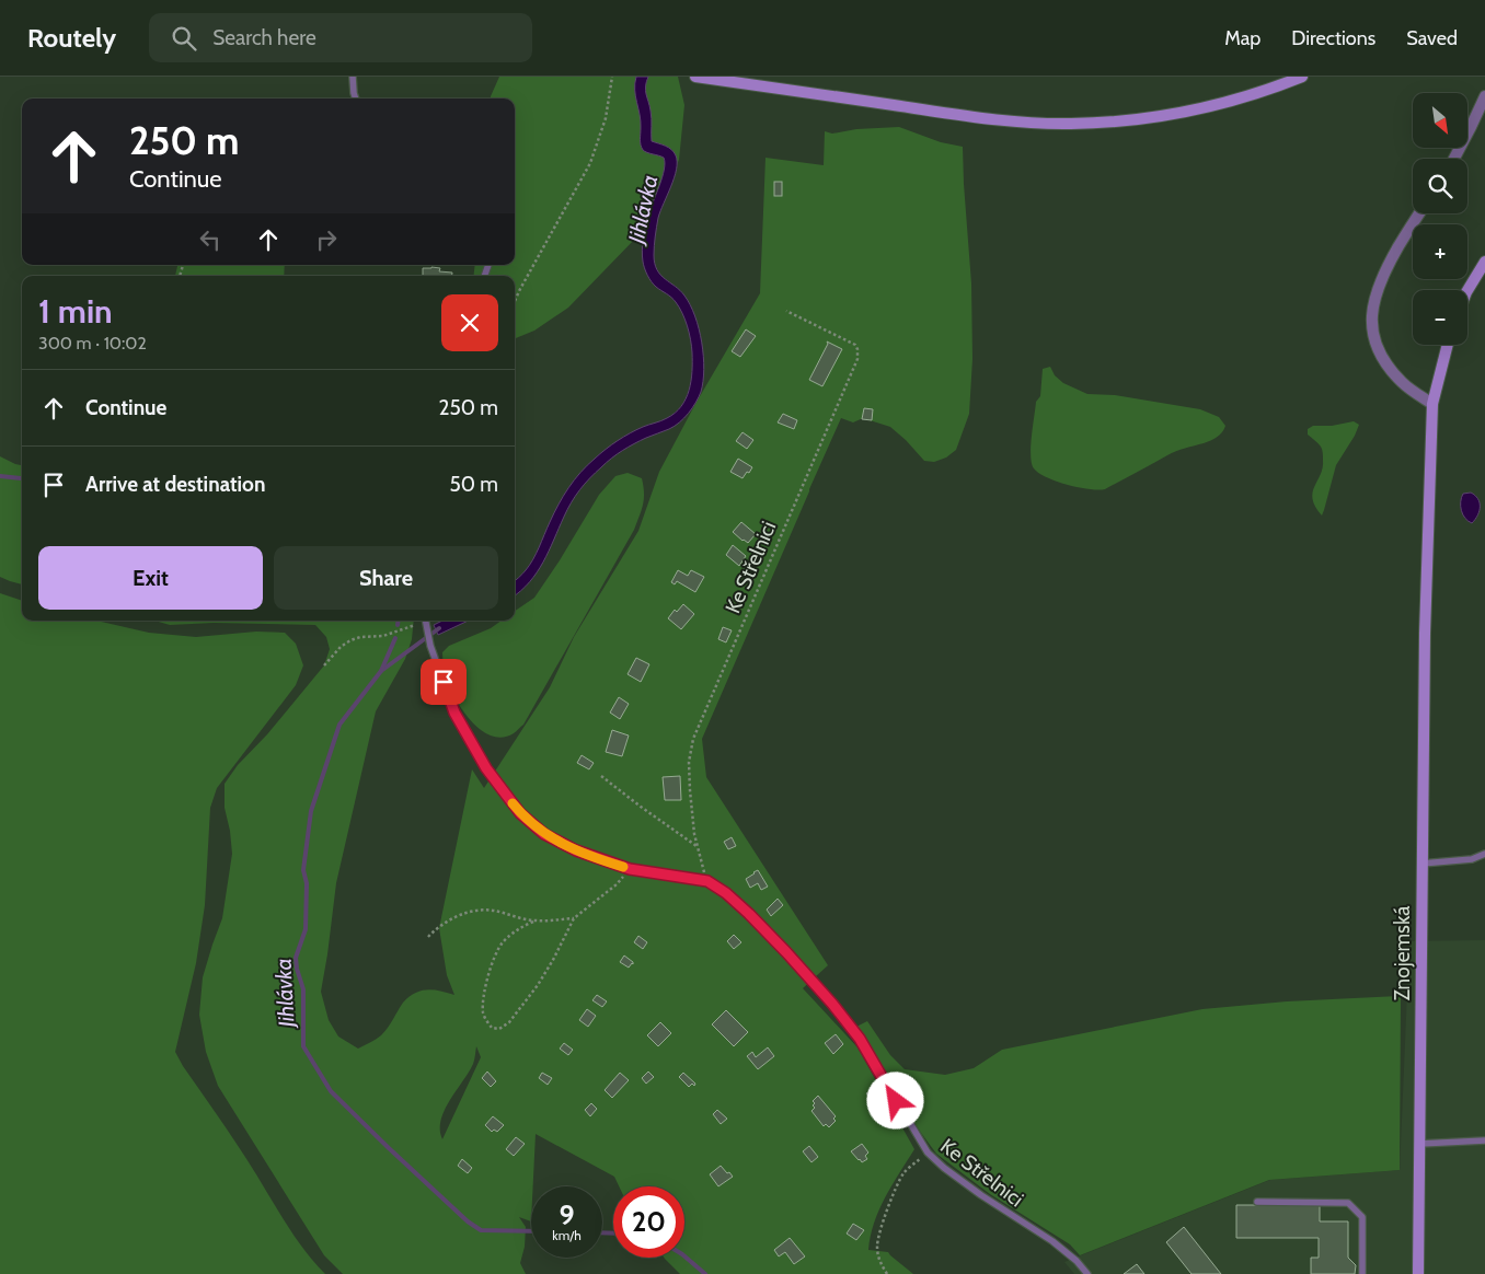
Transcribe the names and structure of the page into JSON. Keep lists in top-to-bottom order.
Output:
{
  "streets": {
    "main road": ["Znojemská"],
    "lane": ["Ke Střelnici"]
  },
  "water": ["Jihlávka"],
  "north": "bottom right",
  "page": {
    "header": "Routely",
    "search": "Search here",
    "nav": ["Map", "Directions", "Saved"],
    "map_buttons": ["+", "−"],
    "turn": ["250 m", "Continue"],
    "heading": ["1 min", "300 m · 10:02"],
    "list": [
      {
        "name": "Continue",
        "value": "250 m"
      },
      {
        "name": "Arrive at destination",
        "value": "50 m"
      }
    ],
    "buttons": ["Exit", "Share"],
    "speed": "9 km/h",
    "limit": "20"
  }
}
